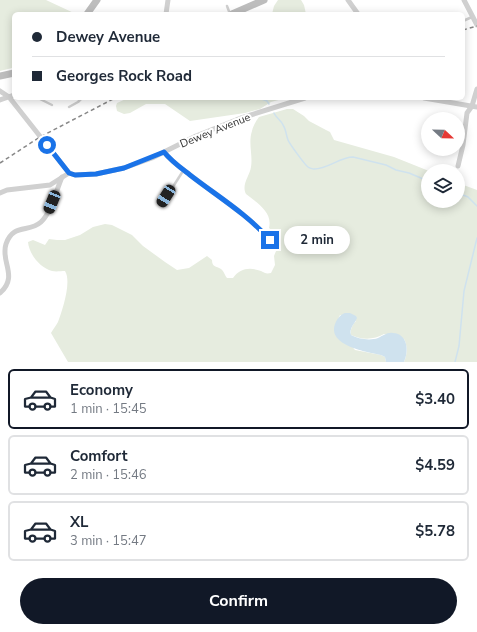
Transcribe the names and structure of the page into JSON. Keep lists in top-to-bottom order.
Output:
{
  "streets": {
    "street": ["Dewey Avenue"]
  },
  "north": "right",
  "page": {
    "banner": ["Dewey Avenue", "Georges Rock Road"],
    "bubble": "2 min",
    "list": [
      {
        "name": "Economy",
        "note": "1 min · 15:45",
        "value": "$3.40"
      },
      {
        "name": "Comfort",
        "note": "2 min · 15:46",
        "value": "$4.59"
      },
      {
        "name": "XL",
        "note": "3 min · 15:47",
        "value": "$5.78"
      }
    ],
    "buttons": "Confirm"
  }
}
